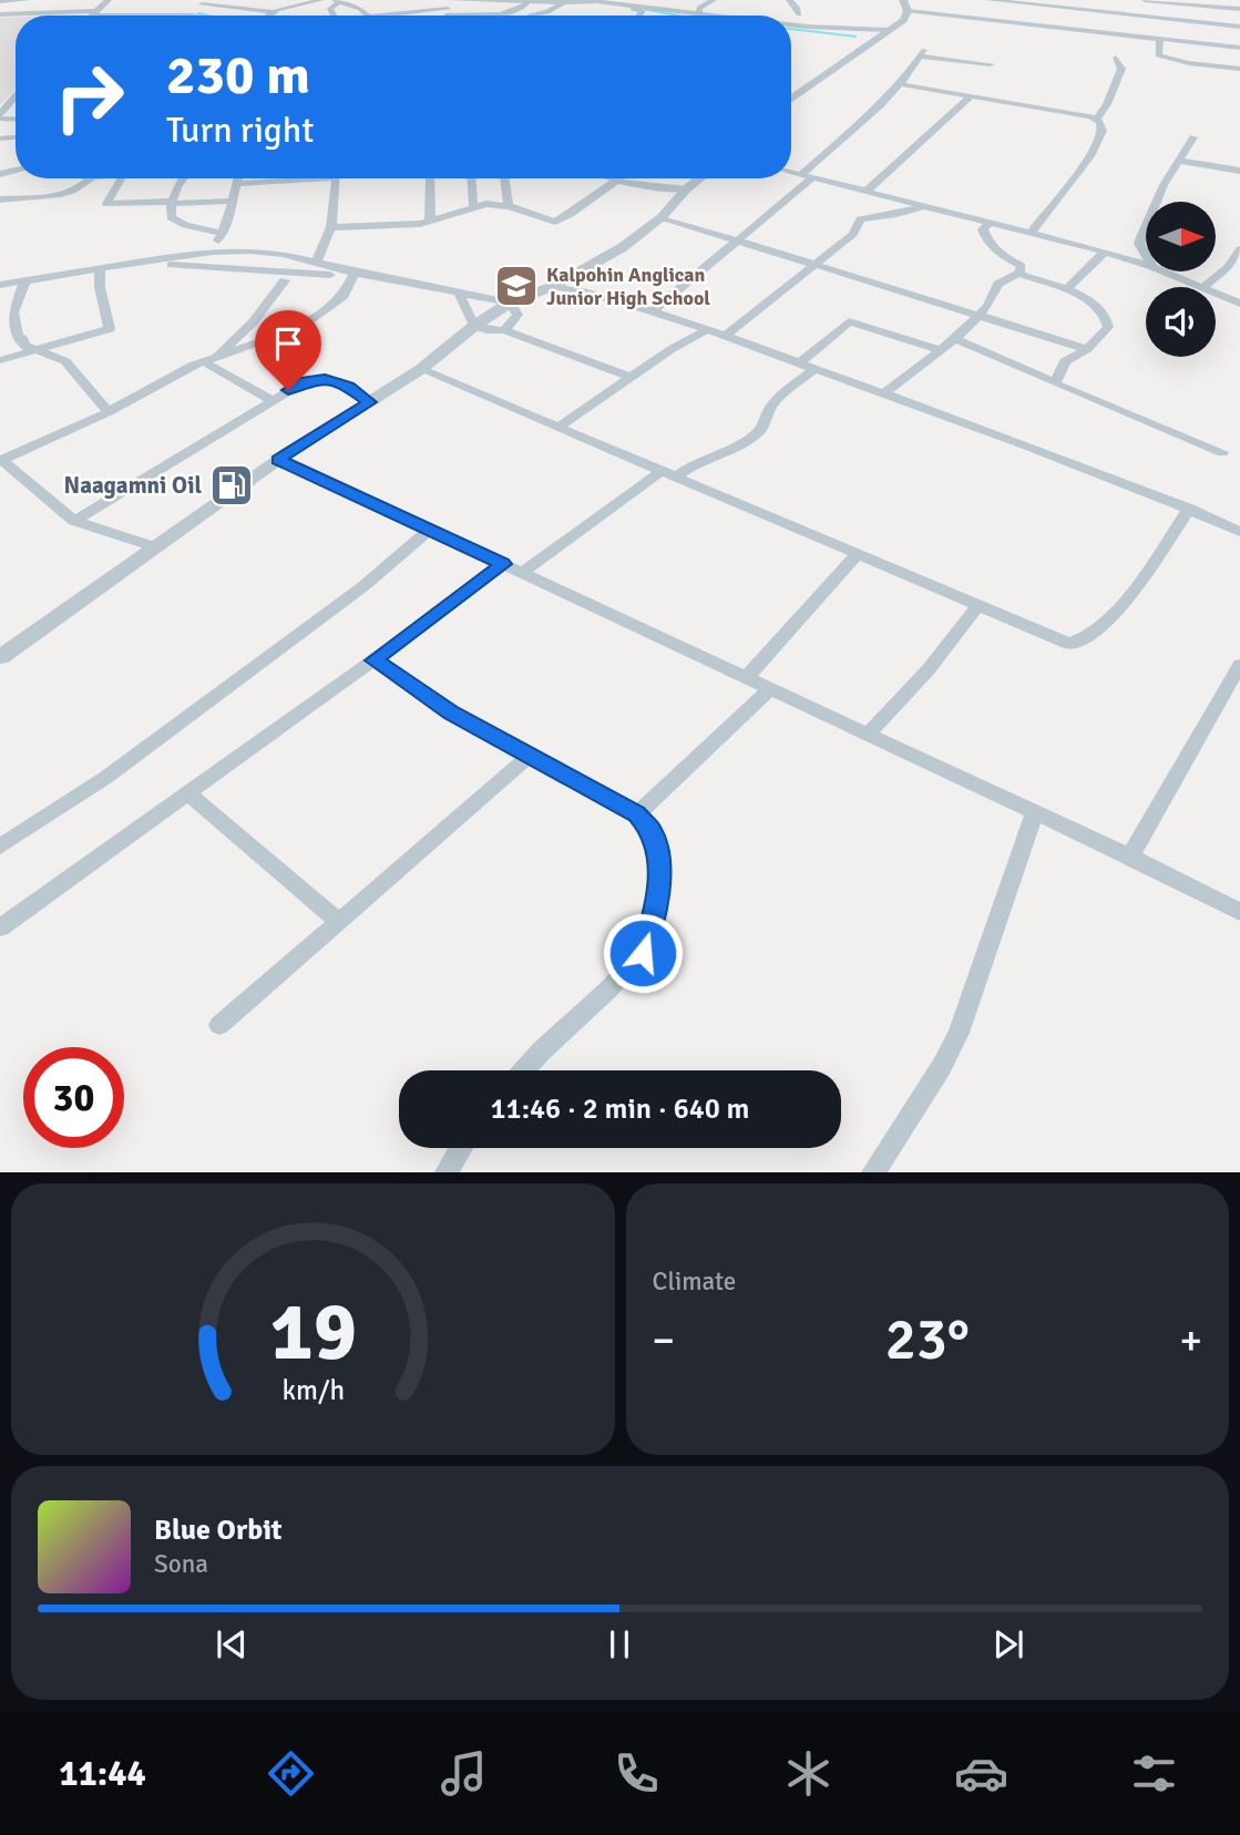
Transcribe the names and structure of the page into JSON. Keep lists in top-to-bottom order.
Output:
{
  "places": {
    "school or university": ["Kalpohin Anglican Junior High School"],
    "fuel station": ["Naagamni Oil"]
  },
  "north": "right",
  "page": {
    "turn": ["230 m", "Turn right"],
    "limit": "30",
    "trip": "11:46 · 2 min · 640 m",
    "tile": "Climate",
    "heat": ["−", "23°", "+"],
    "song": ["Blue Orbit", "Sona"],
    "tabs": "11:44",
    "gauge": ["19", "km/h"]
  }
}
